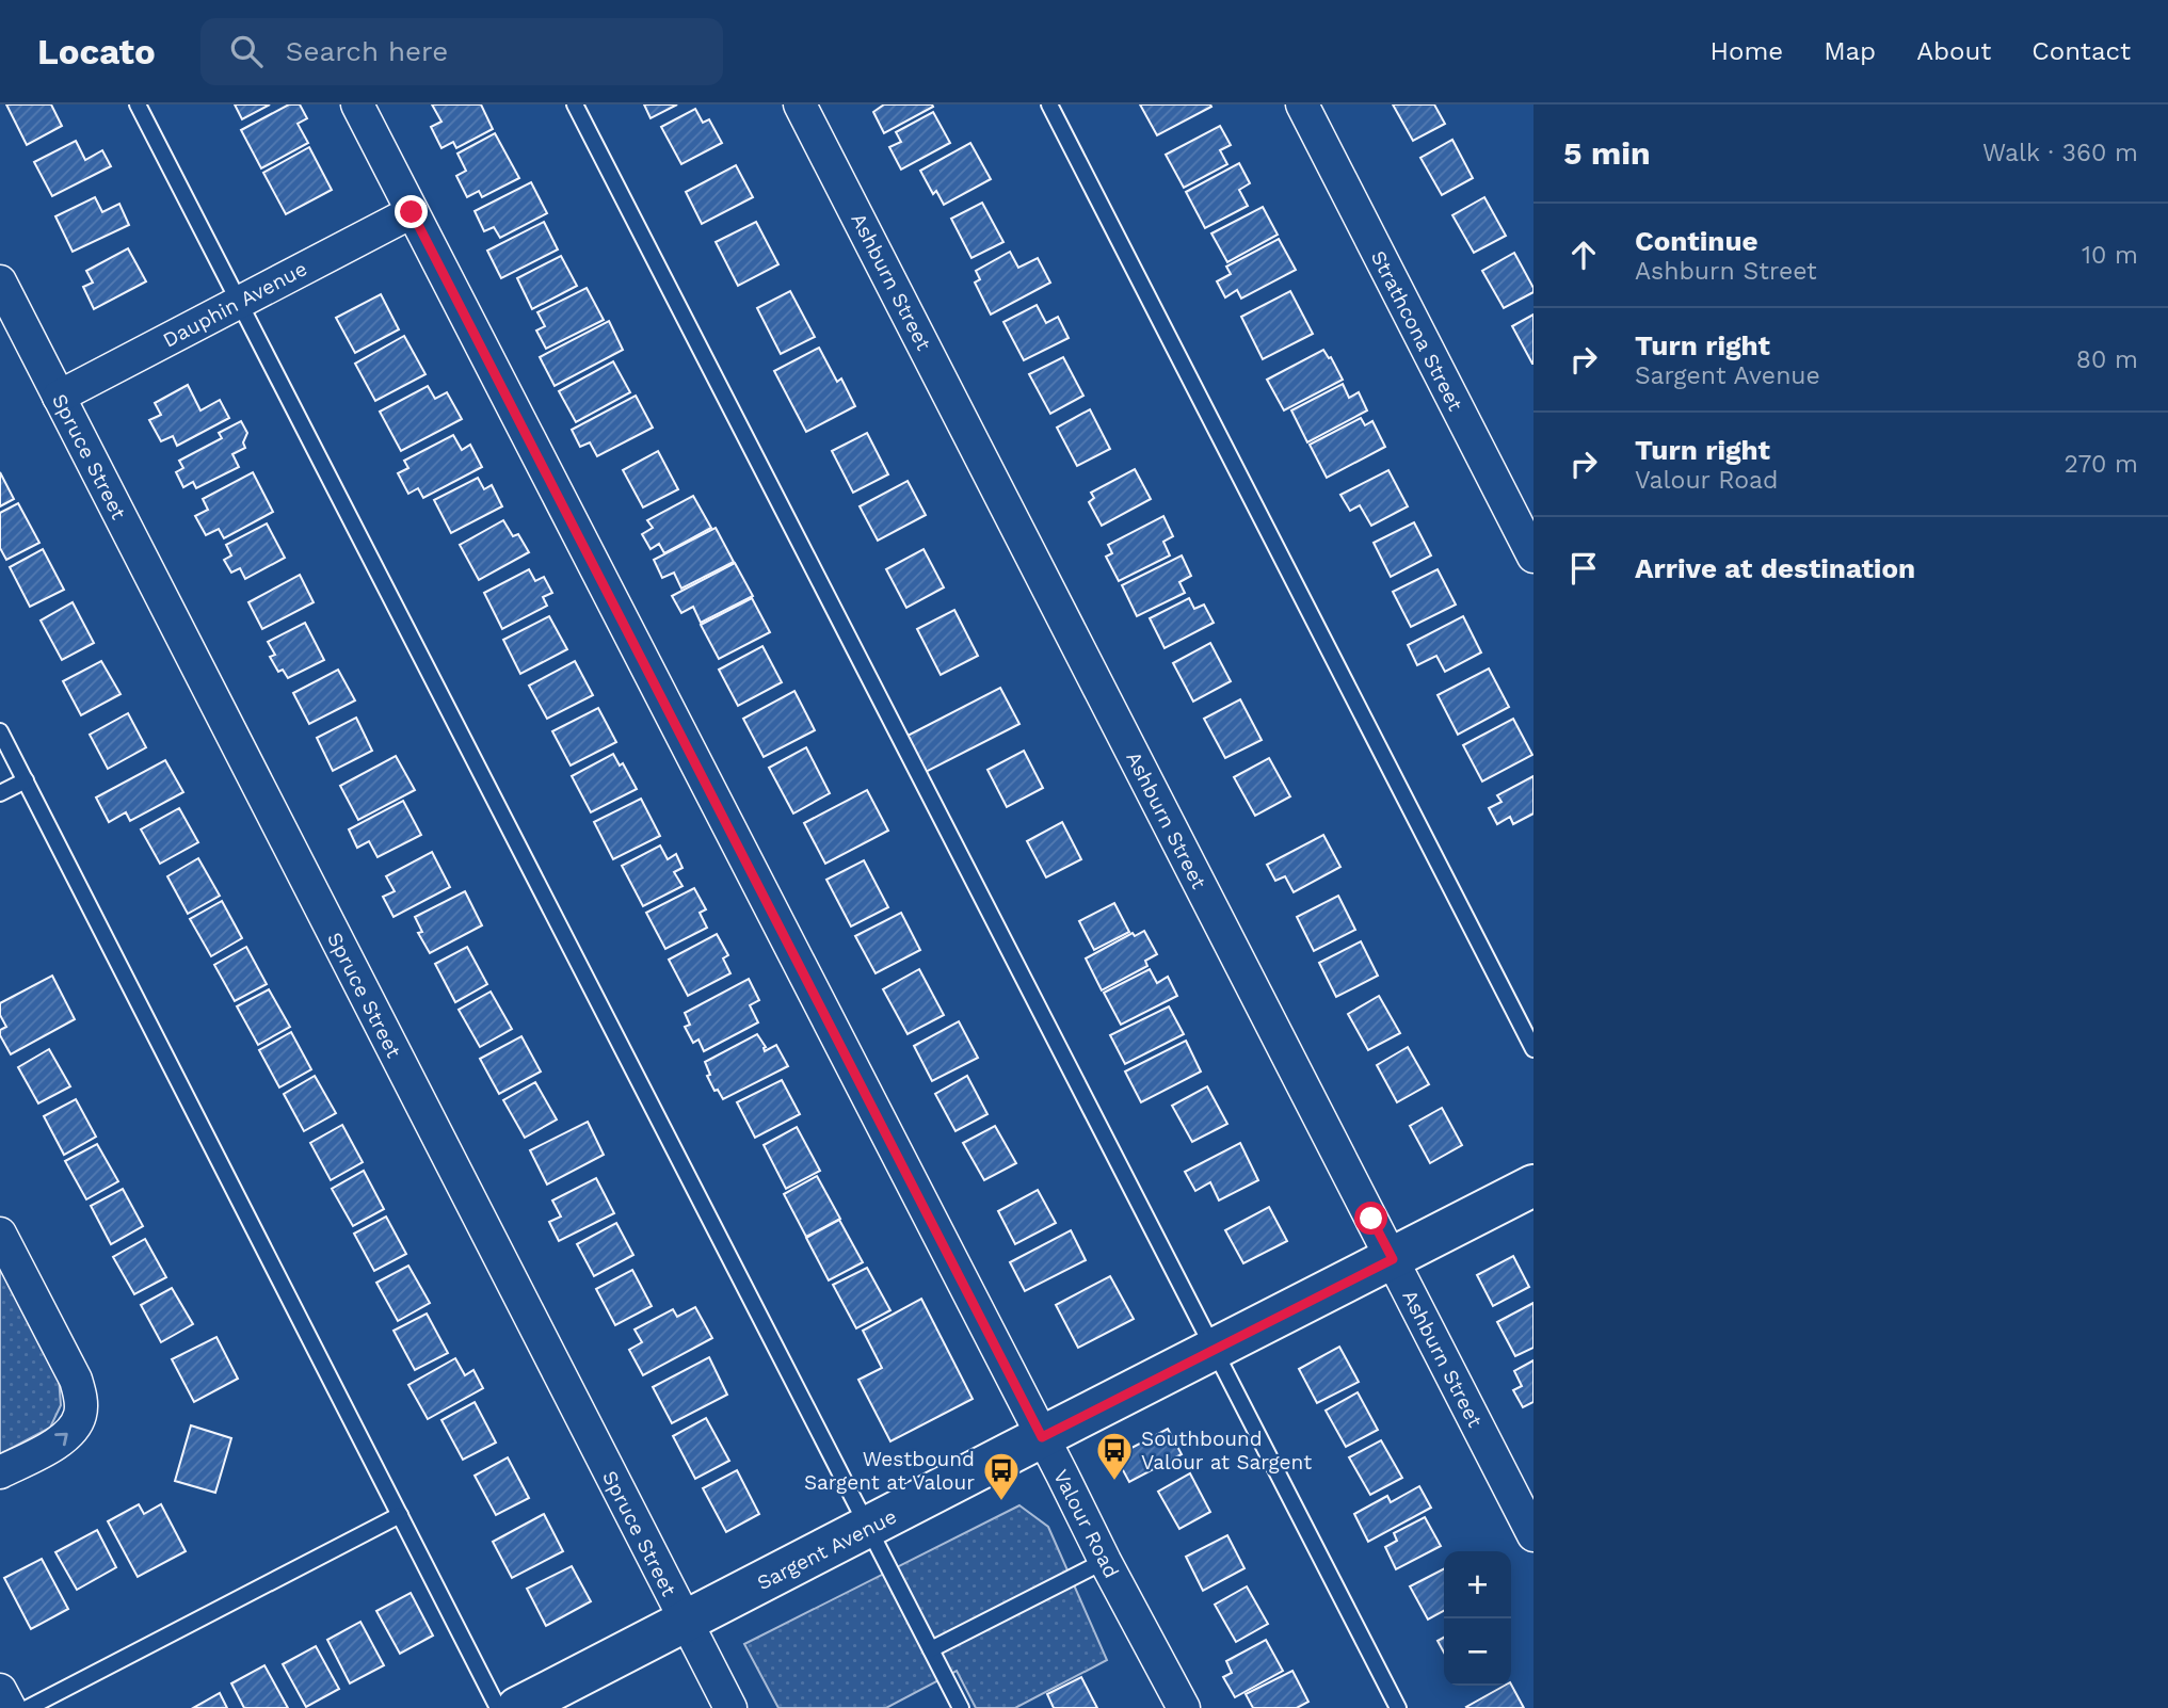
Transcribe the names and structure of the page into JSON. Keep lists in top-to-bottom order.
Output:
{
  "streets": {
    "main road": ["Sargent Avenue"],
    "street": [
      "Ashburn Street",
      "Dauphin Avenue",
      "Strathcona Street",
      "Spruce Street",
      "Valour Road"
    ]
  },
  "crossings": [
    ["Ashburn Street", "Sargent Avenue"],
    ["Dauphin Avenue", "Spruce Street"],
    ["Dauphin Avenue", "Valour Road"],
    ["Spruce Street", "Sargent Avenue"],
    ["Valour Road", "Sargent Avenue"]
  ],
  "places": {
    "bus stop": ["Southbound Valour at Sargent", "Westbound Sargent at Valour"]
  },
  "page": {
    "header": "Locato",
    "search": "Search here",
    "nav": [
      "Home",
      "Map",
      "About",
      "Contact"
    ],
    "heading": ["5 min", "Walk · 360 m"],
    "list": [
      ["Continue", "Ashburn Street", "10 m"],
      ["Turn right", "Sargent Avenue", "80 m"],
      ["Turn right", "Valour Road", "270 m"],
      "Arrive at destination"
    ],
    "map_buttons": ["+", "−"]
  }
}
